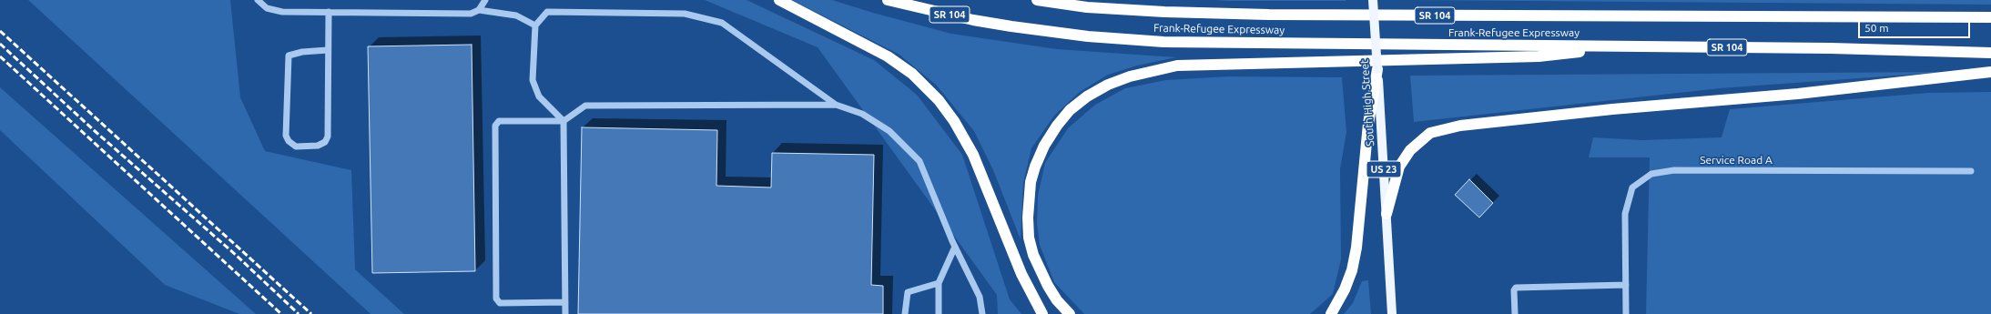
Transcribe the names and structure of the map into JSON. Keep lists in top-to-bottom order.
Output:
{
  "streets": {
    "highway": ["SR 104", "Frank-Refugee Expressway"],
    "main road": ["South High Street", "US 23"],
    "lane": ["Service Road A"]
  },
  "scale_bar": "50 m"
}
